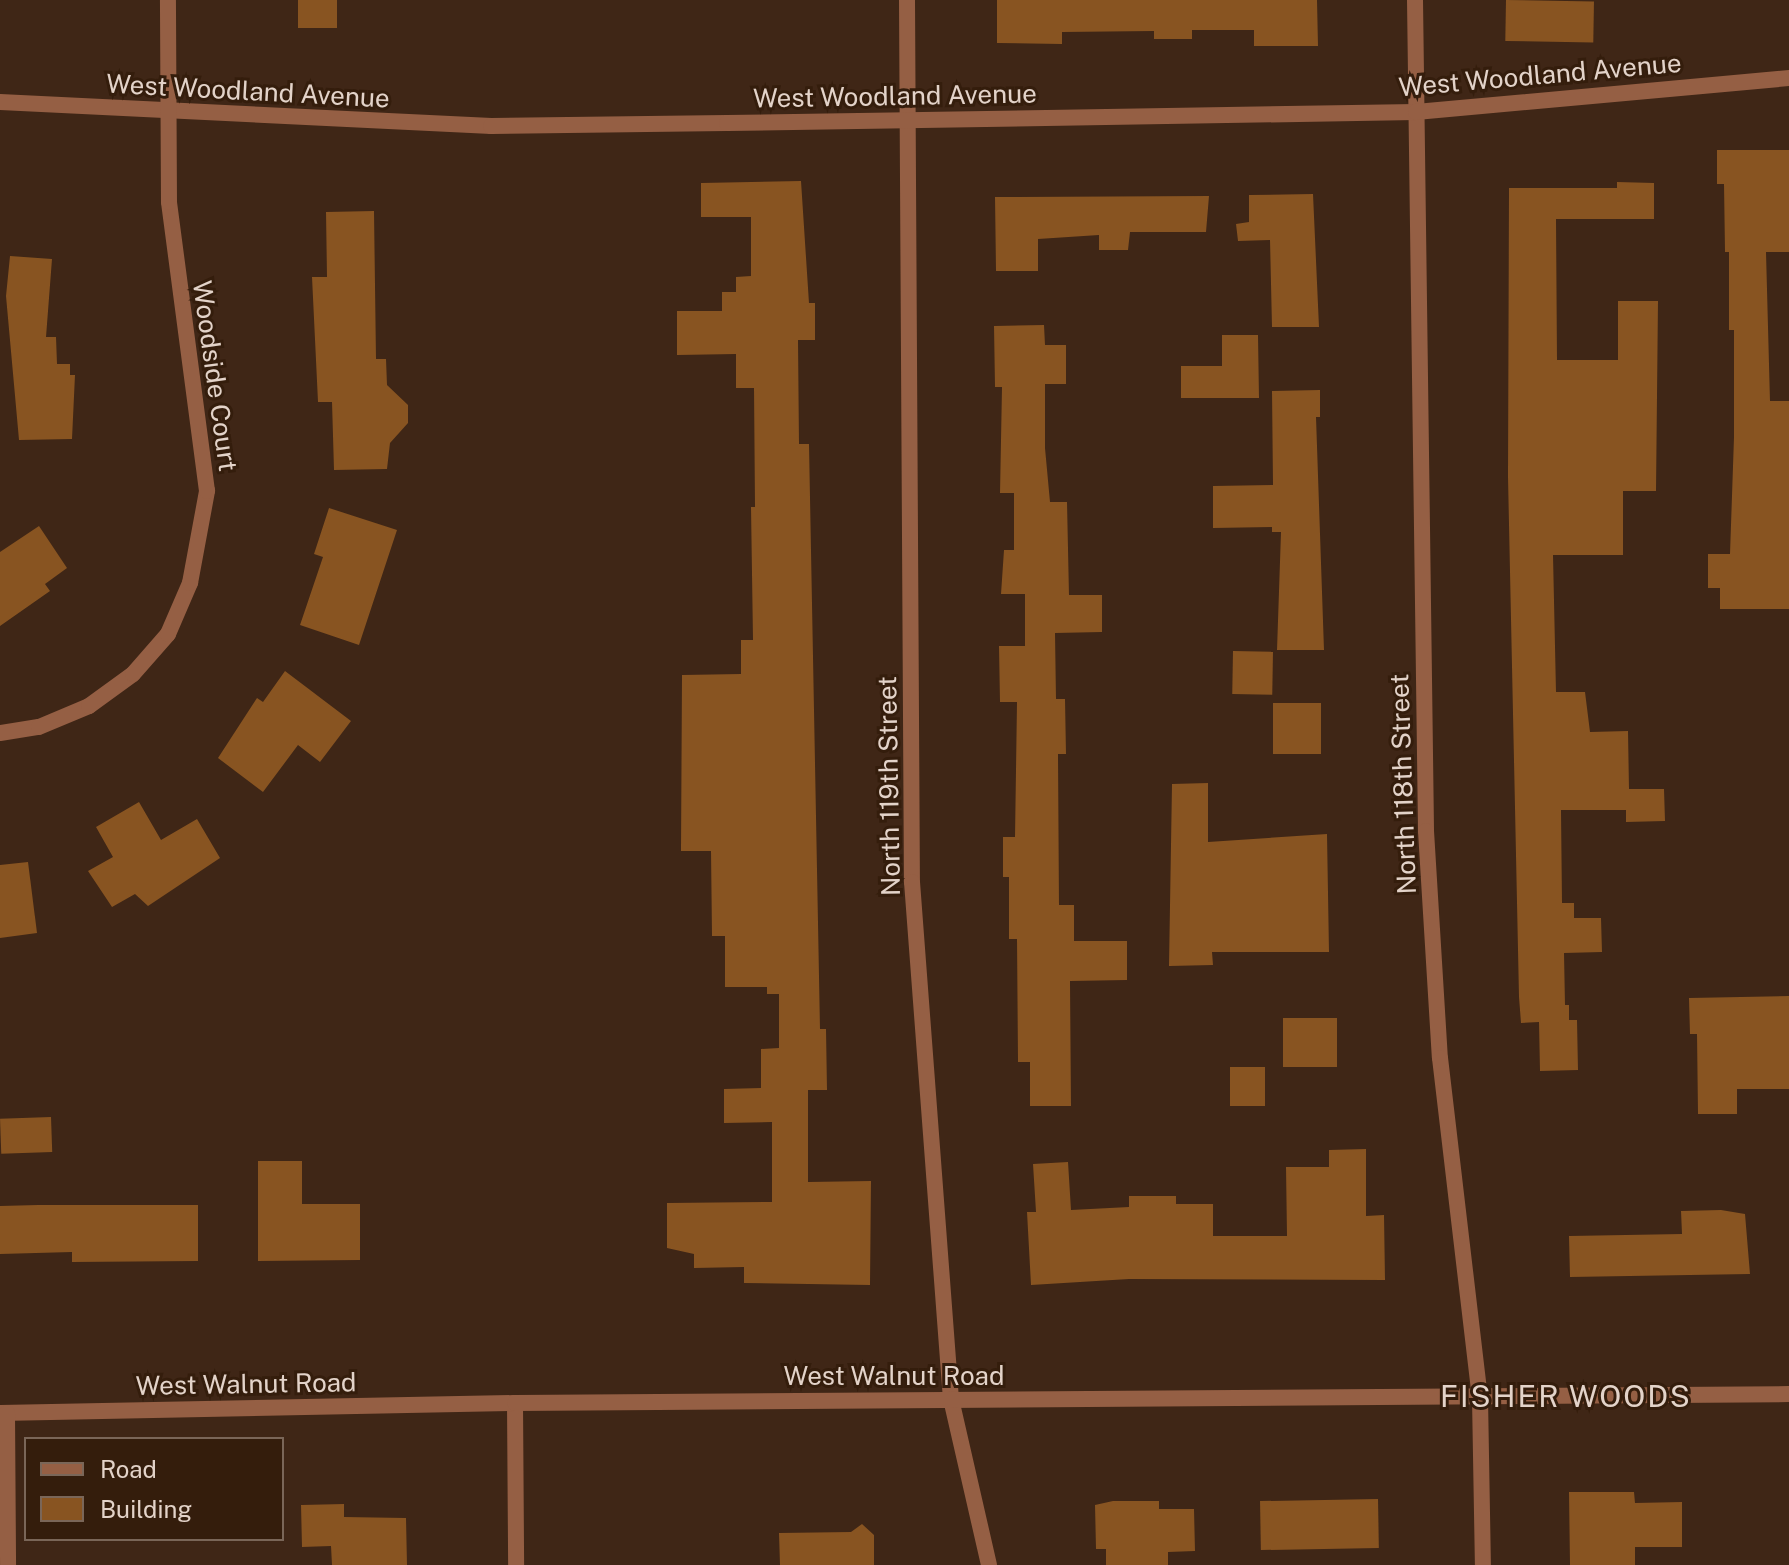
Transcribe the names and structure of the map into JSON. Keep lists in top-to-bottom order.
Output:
{
  "streets": {
    "street": [
      "West Woodland Avenue",
      "Woodside Court",
      "North 118th Street",
      "North 119th Street",
      "West Walnut Road"
    ]
  },
  "crossings": [
    ["West Woodland Avenue", "Woodside Court"],
    ["West Woodland Avenue", "North 118th Street"],
    ["West Woodland Avenue", "North 119th Street"],
    ["North 118th Street", "West Walnut Road"],
    ["North 119th Street", "West Walnut Road"]
  ],
  "districts": ["FISHER WOODS"],
  "legend": ["Road", "Building"]
}
